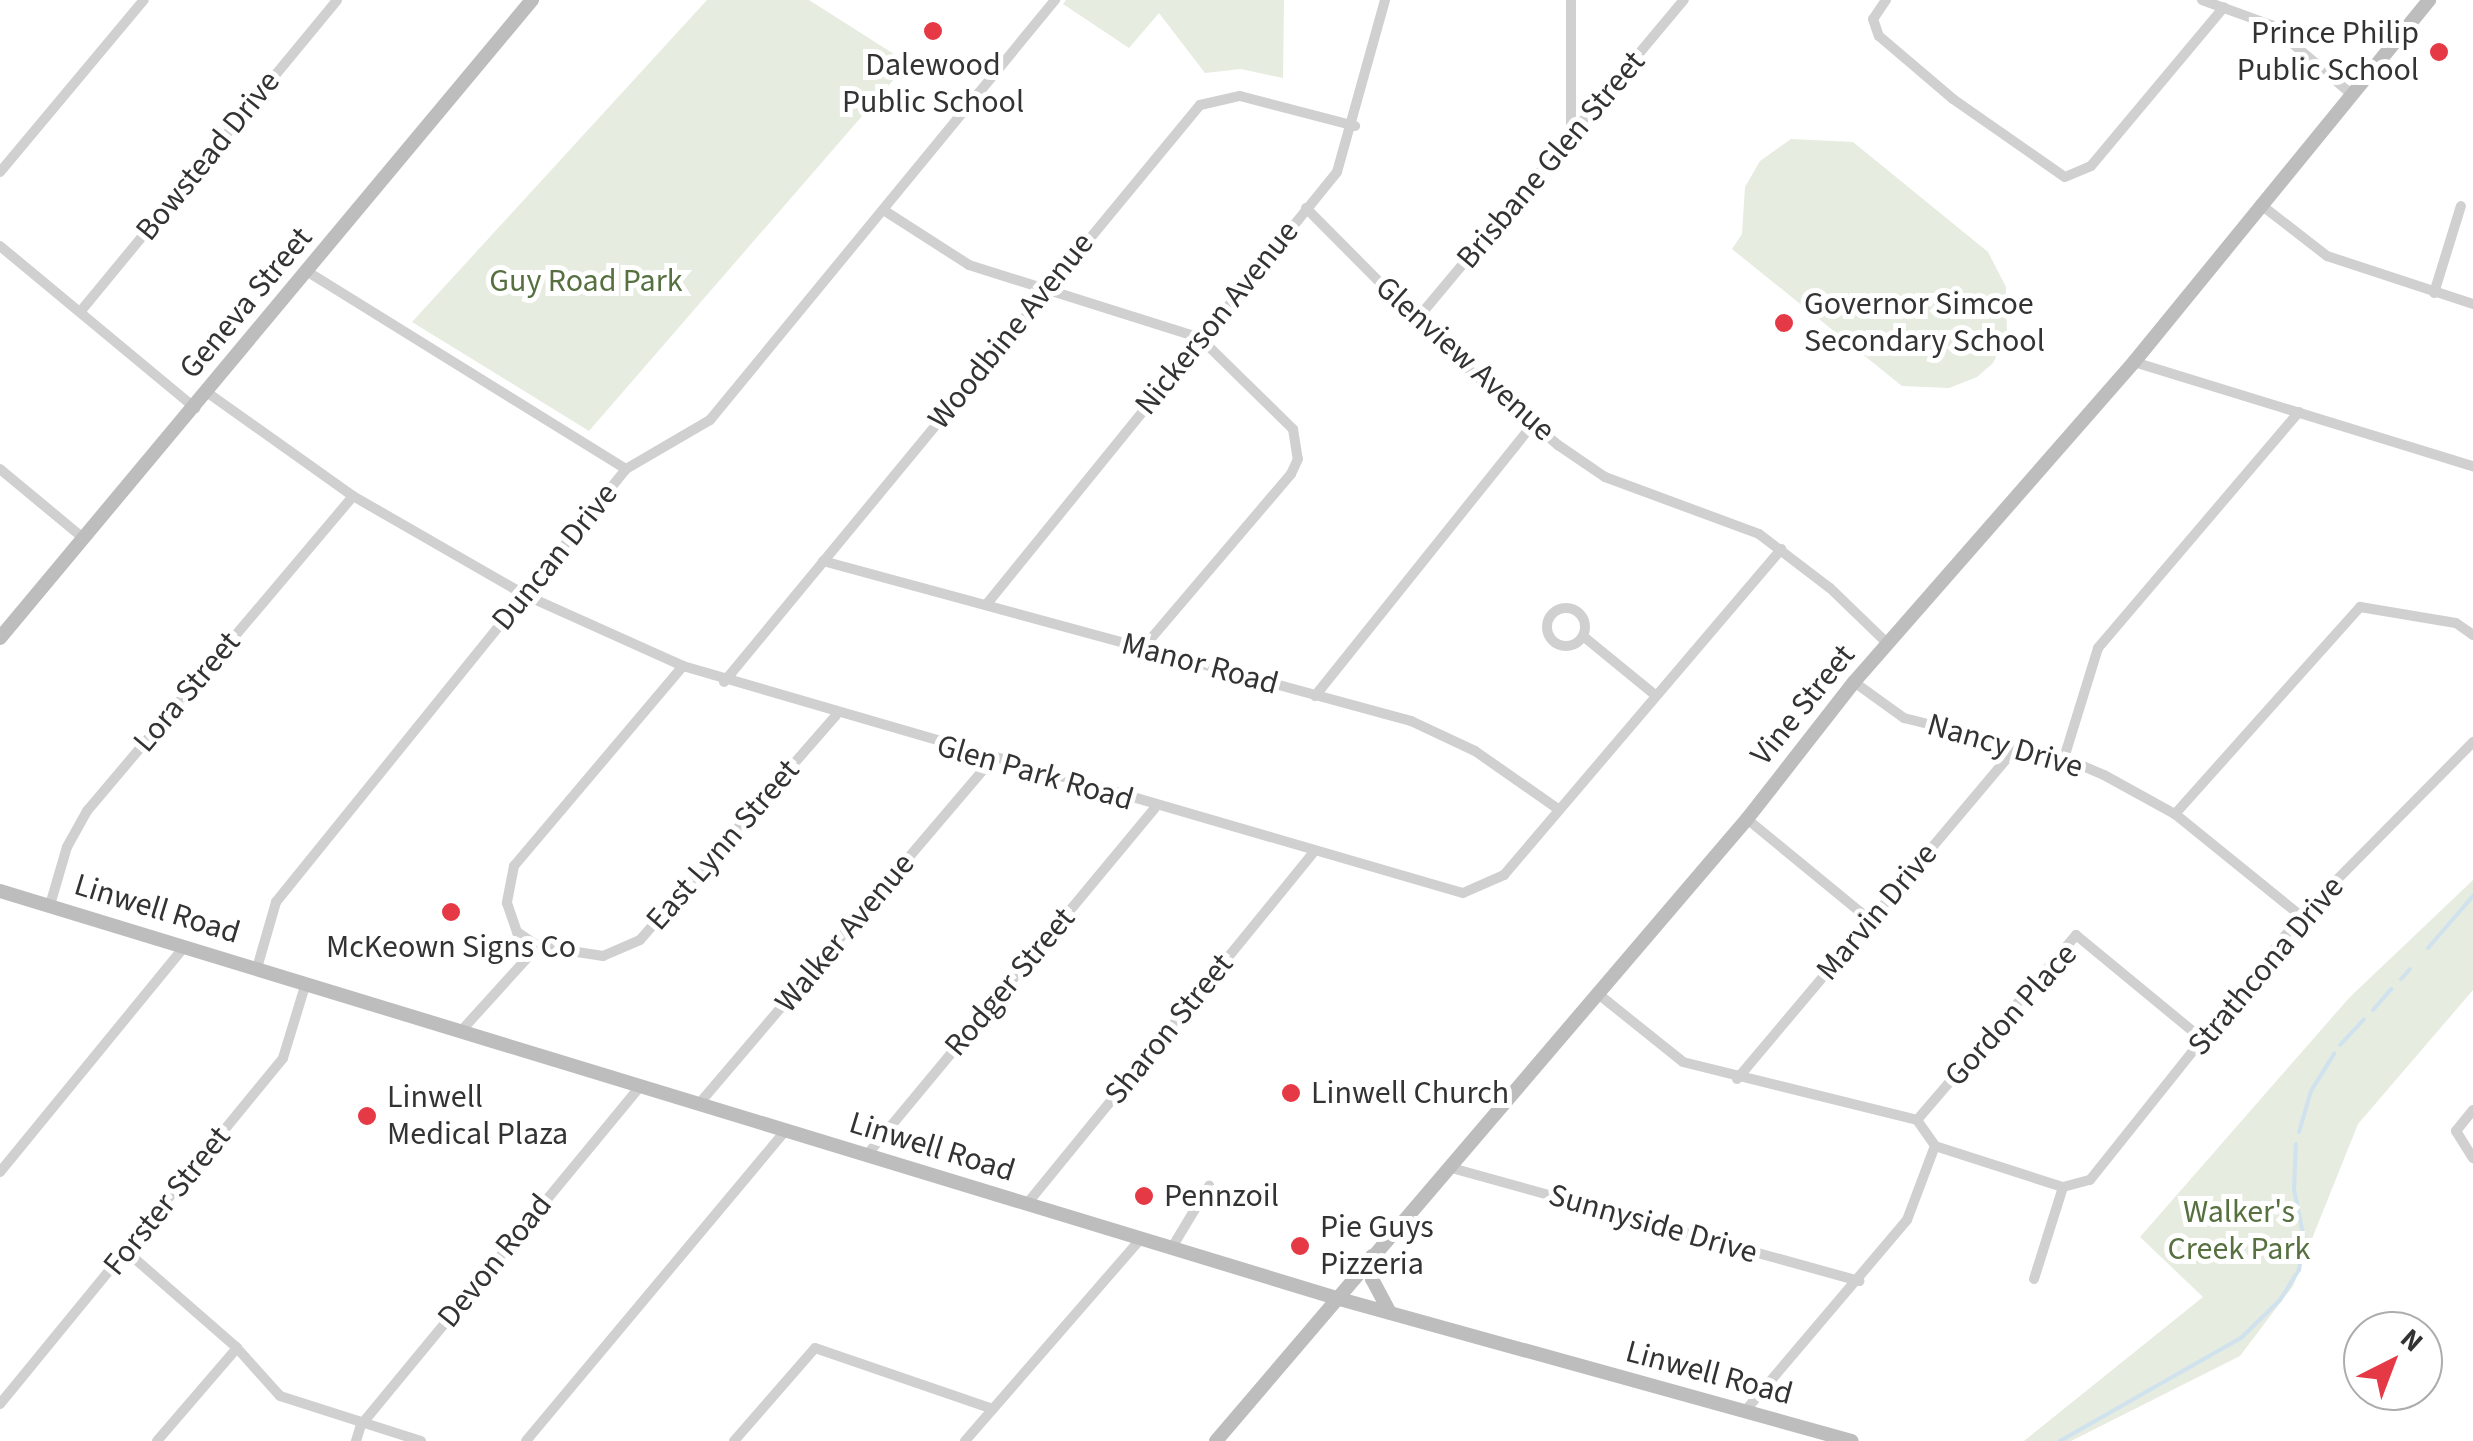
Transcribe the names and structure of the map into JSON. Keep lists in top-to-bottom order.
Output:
{
  "streets": {
    "main road": ["Geneva Street", "Vine Street", "Linwell Road"],
    "street": [
      "Bowstead Drive",
      "Brisbane Glen Street",
      "Nickerson Avenue",
      "Woodbine Avenue",
      "Glenview Avenue",
      "Duncan Drive",
      "Manor Road",
      "Lora Street",
      "Nancy Drive",
      "Glen Park Road",
      "East Lynn Street",
      "Marvin Drive",
      "Walker Avenue",
      "Strathcona Drive",
      "Rodger Street",
      "Gordon Place",
      "Sharon Street",
      "Forster Street",
      "Sunnyside Drive",
      "Devon Road"
    ]
  },
  "crossings": [
    ["Brisbane Glen Street", "Glenview Avenue"],
    ["Geneva Street", "Glen Park Road"],
    ["Nickerson Avenue", "Woodbine Avenue"],
    ["Nickerson Avenue", "Glenview Avenue"],
    ["Nickerson Avenue", "Manor Road"],
    ["Woodbine Avenue", "Manor Road"],
    ["Woodbine Avenue", "Glen Park Road"],
    ["Glenview Avenue", "Vine Street"],
    ["Glenview Avenue", "Glen Park Road"],
    ["Duncan Drive", "Glen Park Road"],
    ["Duncan Drive", "Linwell Road"],
    ["Manor Road", "Glen Park Road"],
    ["Lora Street", "Glen Park Road"],
    ["Lora Street", "Linwell Road"],
    ["Vine Street", "Nancy Drive"],
    ["Vine Street", "Linwell Road"],
    ["Vine Street", "Sunnyside Drive"],
    ["Nancy Drive", "Marvin Drive"],
    ["Nancy Drive", "Strathcona Drive"],
    ["Glen Park Road", "East Lynn Street"],
    ["Glen Park Road", "Walker Avenue"],
    ["Glen Park Road", "Rodger Street"],
    ["Glen Park Road", "Sharon Street"],
    ["Linwell Road", "Walker Avenue"],
    ["Linwell Road", "Rodger Street"],
    ["Linwell Road", "Sharon Street"],
    ["Linwell Road", "Forster Street"],
    ["Linwell Road", "Devon Road"],
    ["Strathcona Drive", "Gordon Place"]
  ],
  "parks": ["Guy Road Park", "Walker's Creek Park"],
  "places": [
    "Dalewood Public School",
    "Prince Philip Public School",
    "Governor Simcoe Secondary School",
    "McKeown Signs Co",
    "Linwell Church",
    "Linwell Medical Plaza",
    "Pennzoil",
    "Pie Guys Pizzeria"
  ],
  "north": "top right"
}
